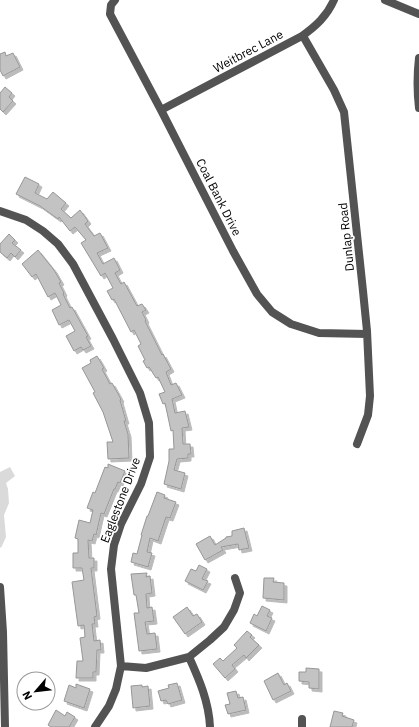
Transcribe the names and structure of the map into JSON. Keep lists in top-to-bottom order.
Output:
{
  "streets": {
    "street": [
      "Weitbrec Lane",
      "Coal Bank Drive",
      "Dunlap Road",
      "Eaglestone Drive"
    ]
  },
  "crossings": [
    ["Weitbrec Lane", "Coal Bank Drive"],
    ["Weitbrec Lane", "Dunlap Road"],
    ["Coal Bank Drive", "Dunlap Road"]
  ],
  "north": "bottom left"
}
